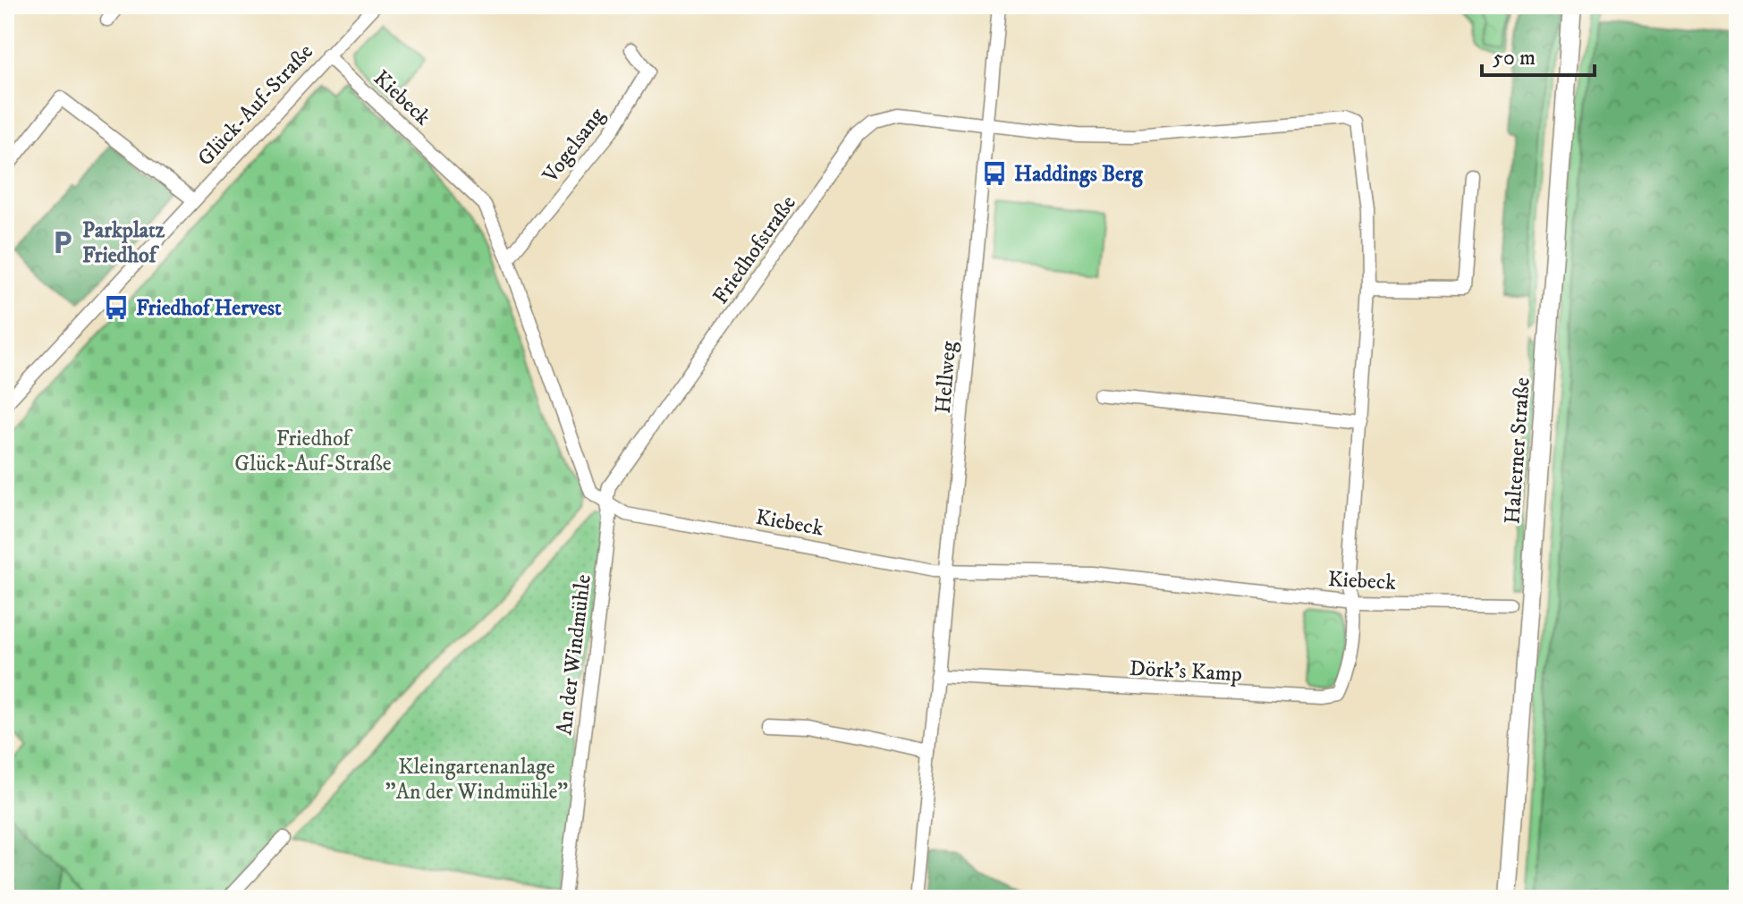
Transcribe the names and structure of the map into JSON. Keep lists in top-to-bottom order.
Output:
{
  "streets": {
    "main road": ["Halterner Straße"],
    "street": [
      "Kiebeck",
      "Glück-Auf-Straße",
      "Vogelsang",
      "Friedhofstraße",
      "Hellweg",
      "An der Windmühle",
      "Dörk's Kamp"
    ]
  },
  "crossings": [
    ["Kiebeck", "Glück-Auf-Straße"],
    ["Kiebeck", "Vogelsang"],
    ["Kiebeck", "Friedhofstraße"],
    ["Kiebeck", "Hellweg"],
    ["Kiebeck", "An der Windmühle"],
    ["Kiebeck", "Dörk's Kamp"],
    ["Friedhofstraße", "Hellweg"],
    ["Friedhofstraße", "An der Windmühle"],
    ["Hellweg", "Dörk's Kamp"]
  ],
  "parks": ["Friedhof Glück-Auf-Straße", "Kleingartenanlage \"An der Windmühle\""],
  "places": {
    "bus stop": ["Haddings Berg", "Friedhof Hervest"],
    "parking": ["Parkplatz Friedhof"]
  },
  "scale_bar": "50 m"
}
